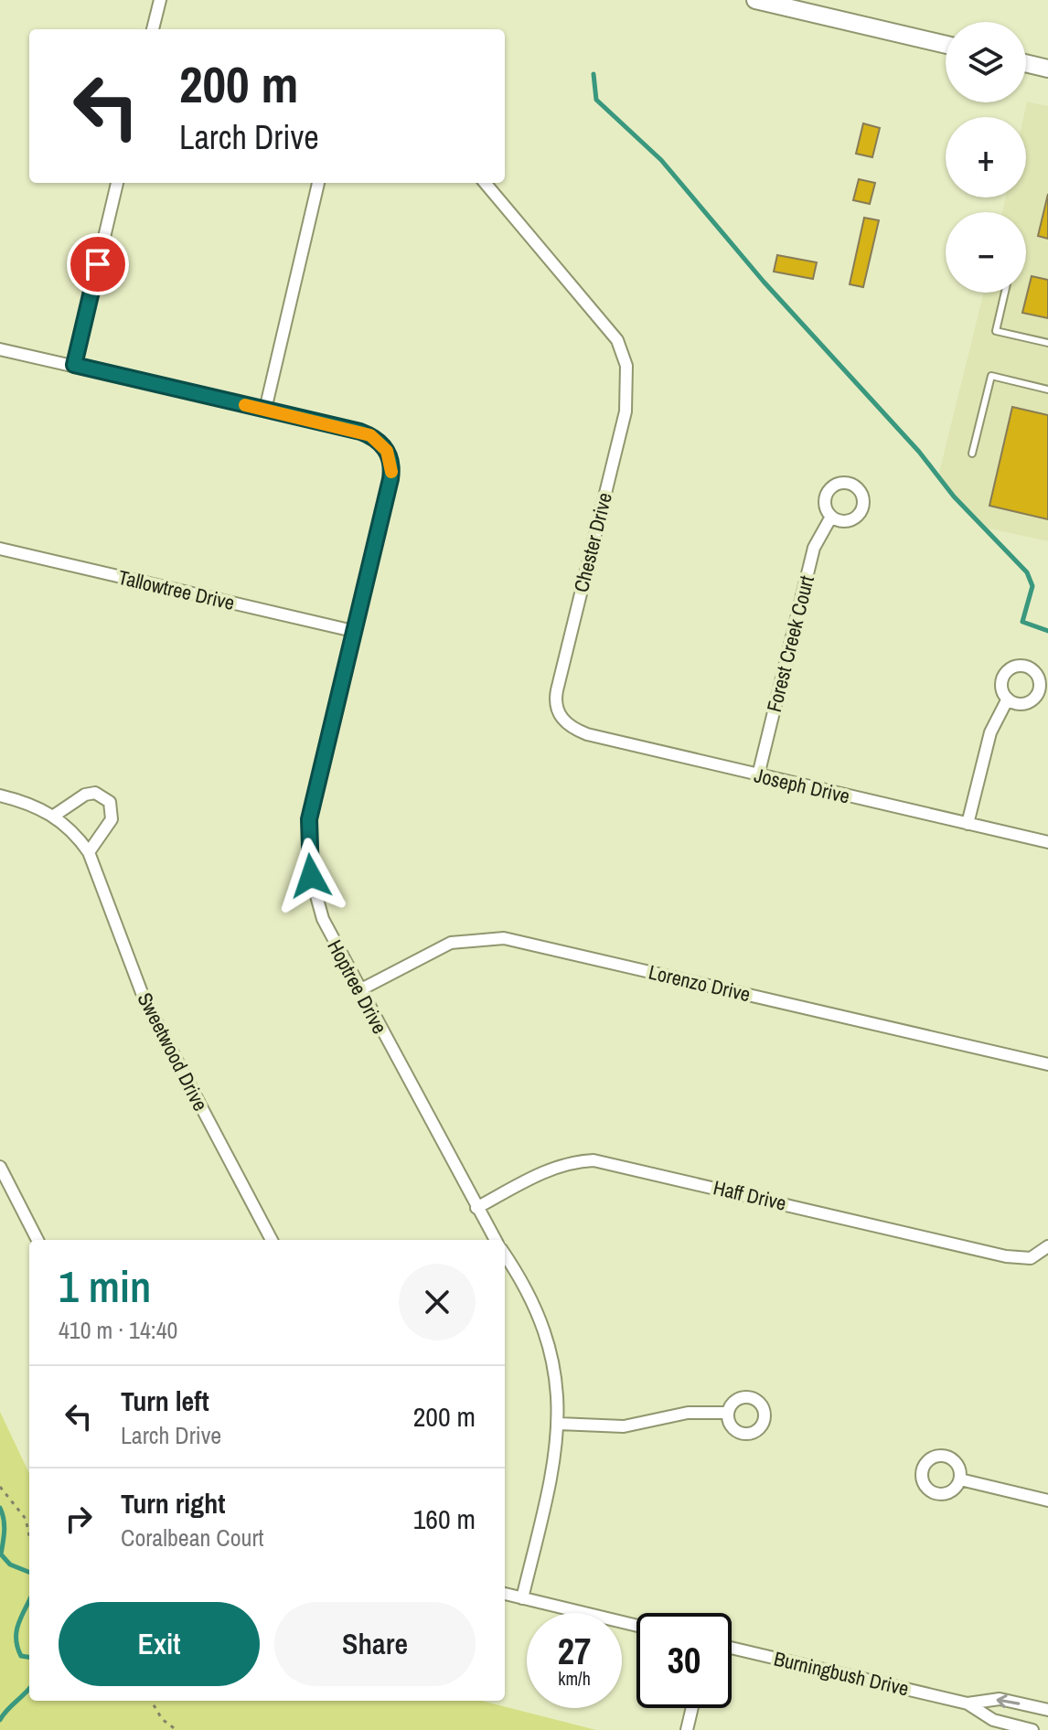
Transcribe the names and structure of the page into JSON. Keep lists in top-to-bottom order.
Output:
{
  "streets": {
    "street": [
      "Chester Drive",
      "Tallowtree Drive",
      "Forest Creek Court",
      "Joseph Drive",
      "Lorenzo Drive",
      "Hoptree Drive",
      "Sweetwood Drive",
      "Haff Drive",
      "Burningbush Drive"
    ]
  },
  "crossings": [
    ["Chester Drive", "Joseph Drive"],
    ["Tallowtree Drive", "Hoptree Drive"],
    ["Forest Creek Court", "Joseph Drive"],
    ["Lorenzo Drive", "Hoptree Drive"],
    ["Hoptree Drive", "Haff Drive"]
  ],
  "page": {
    "map_buttons": ["+", "−"],
    "turn": ["200 m", "Larch Drive"],
    "heading": ["1 min", "410 m · 14:40"],
    "list": [
      {
        "name": "Turn left",
        "note": "Larch Drive",
        "value": "200 m"
      },
      {
        "name": "Turn right",
        "note": "Coralbean Court",
        "value": "160 m"
      }
    ],
    "buttons": ["Exit", "Share"],
    "speed": "27 km/h",
    "limit": "30"
  }
}
